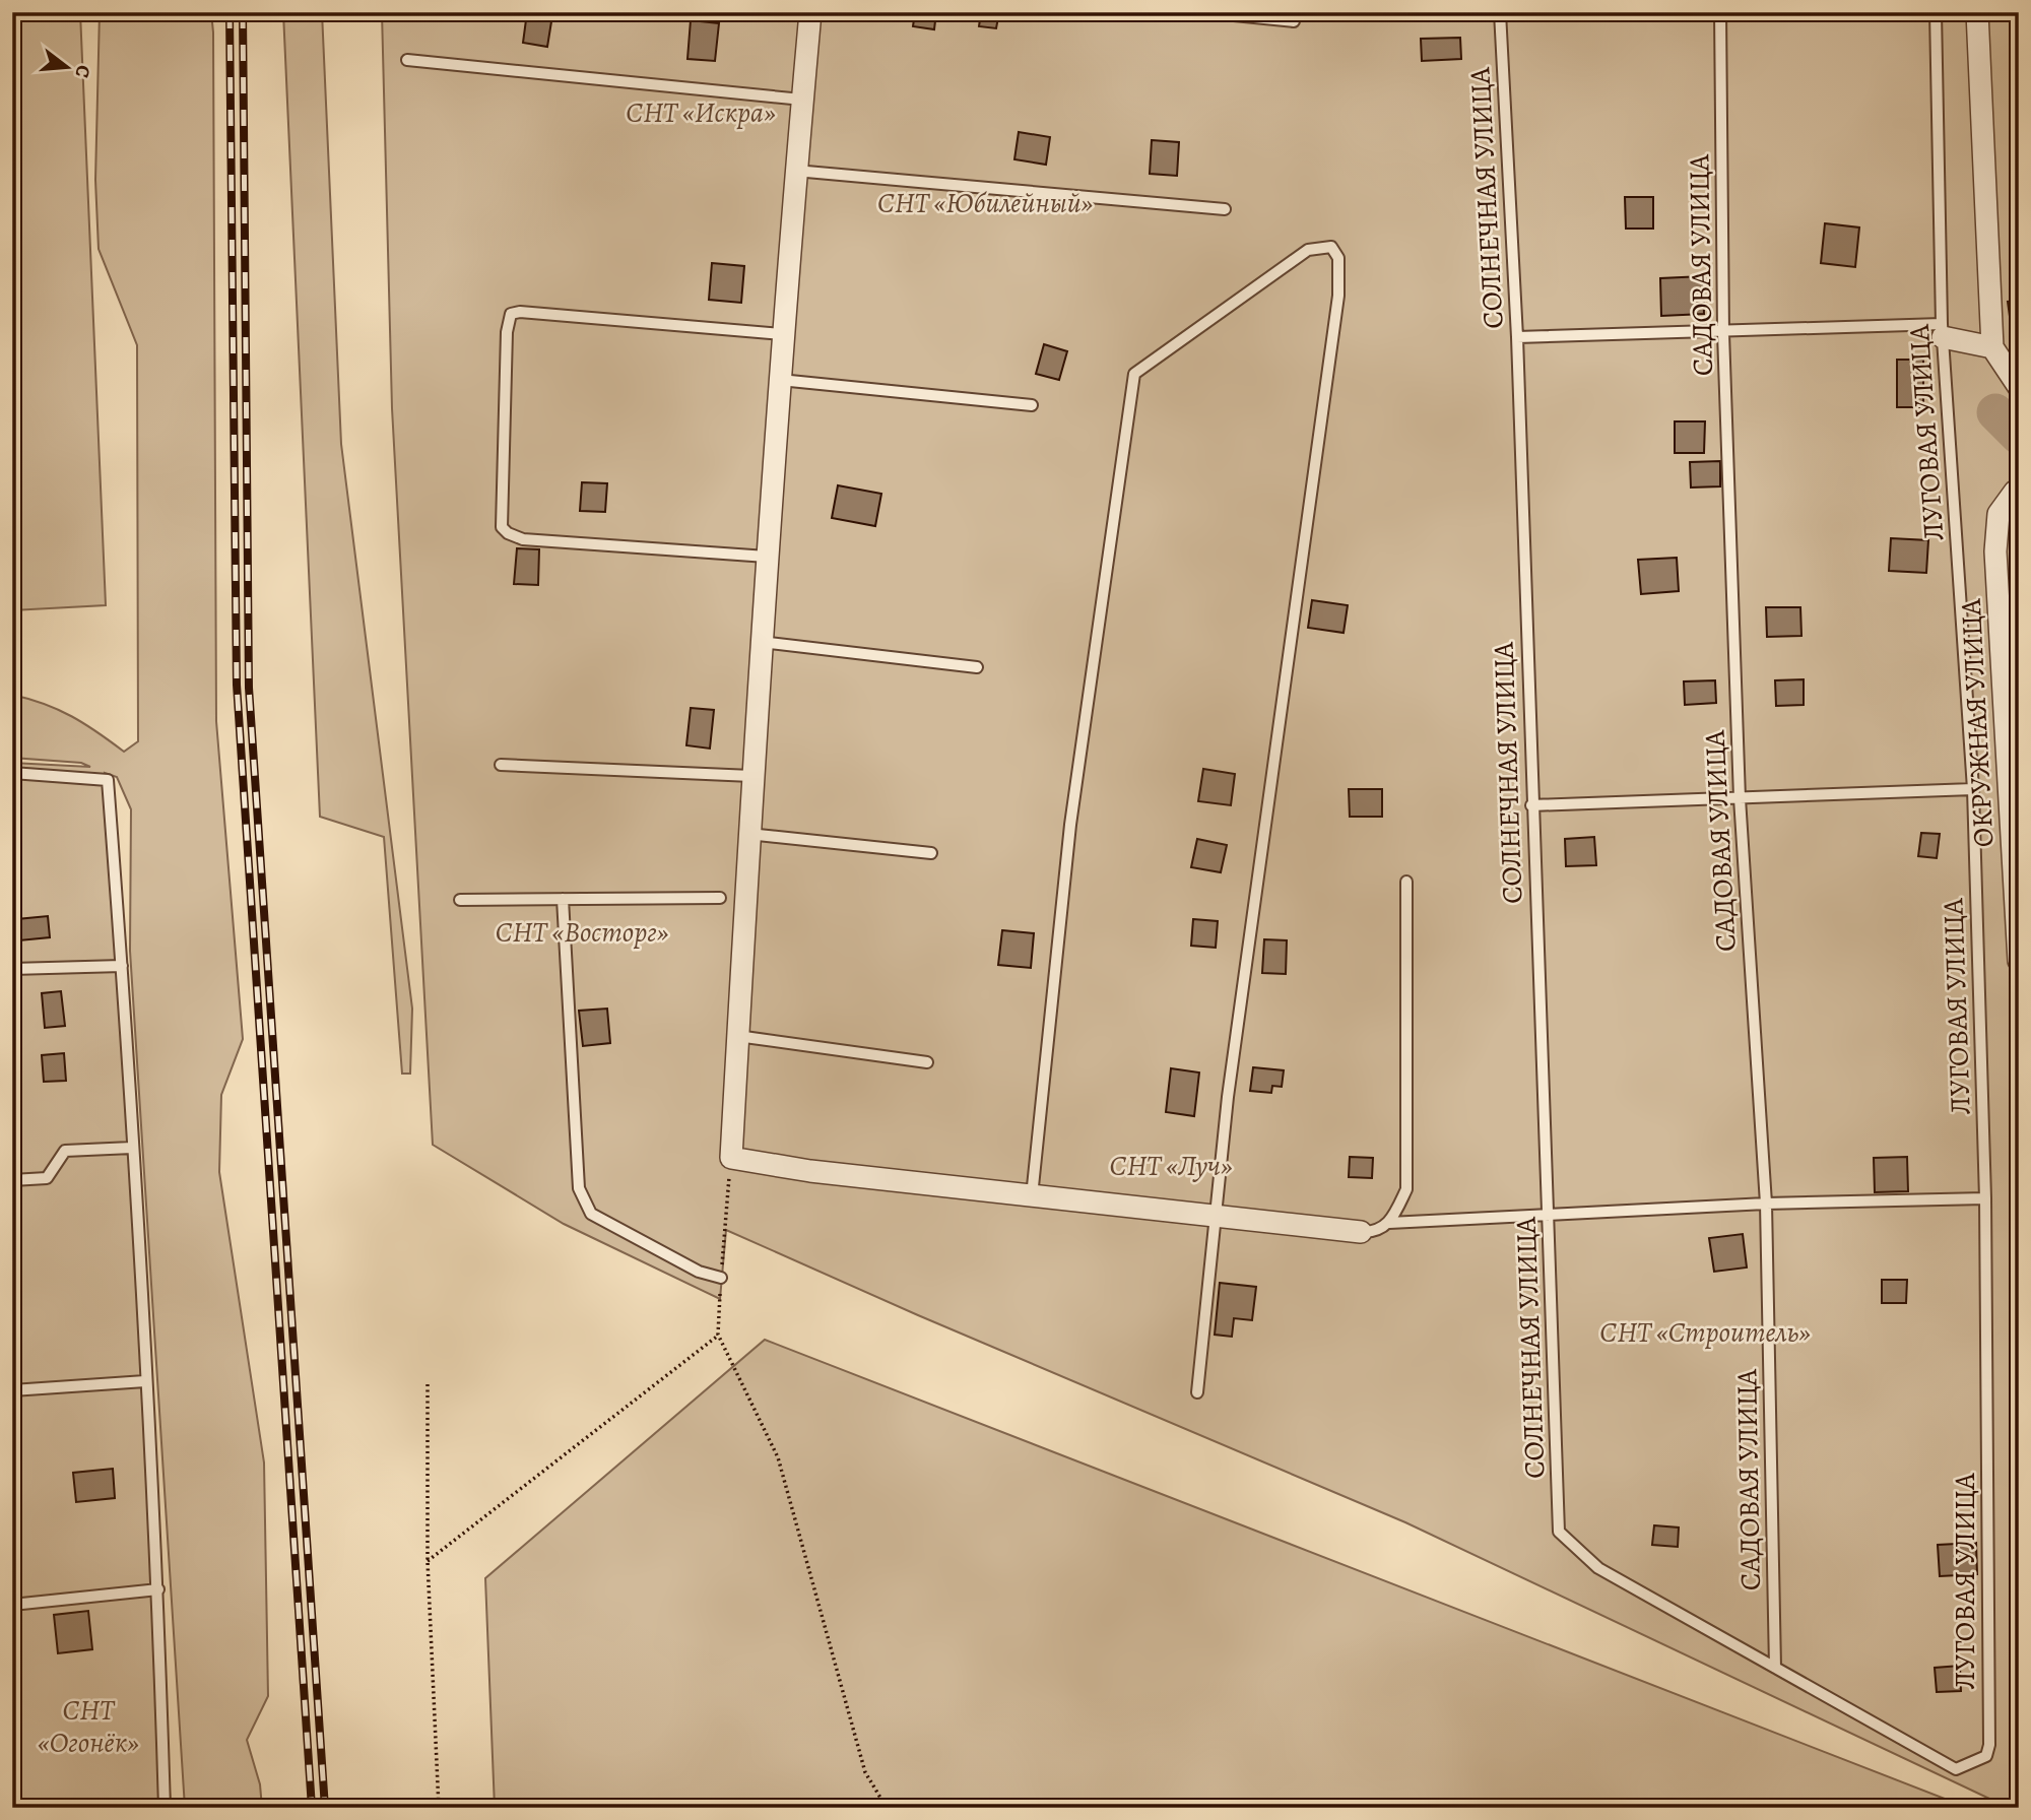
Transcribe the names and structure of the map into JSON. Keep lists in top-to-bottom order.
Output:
{
  "streets": {
    "street": ["ОКРУЖНАЯ УЛИЦА"],
    "lane": ["СОЛНЕЧНАЯ УЛИЦА", "САДОВАЯ УЛИЦА", "ЛУГОВАЯ УЛИЦА"]
  },
  "crossings": [
    ["СОЛНЕЧНАЯ УЛИЦА", "САДОВАЯ УЛИЦА"],
    ["СОЛНЕЧНАЯ УЛИЦА", "ЛУГОВАЯ УЛИЦА"],
    ["САДОВАЯ УЛИЦА", "ЛУГОВАЯ УЛИЦА"]
  ],
  "parks": [
    "СНТ «Искра»",
    "СНТ «Юбилейный»",
    "СНТ «Восторг»",
    "СНТ «Луч»",
    "СНТ «Строитель»",
    "СНТ «Огонёк»"
  ],
  "north": "right"
}
